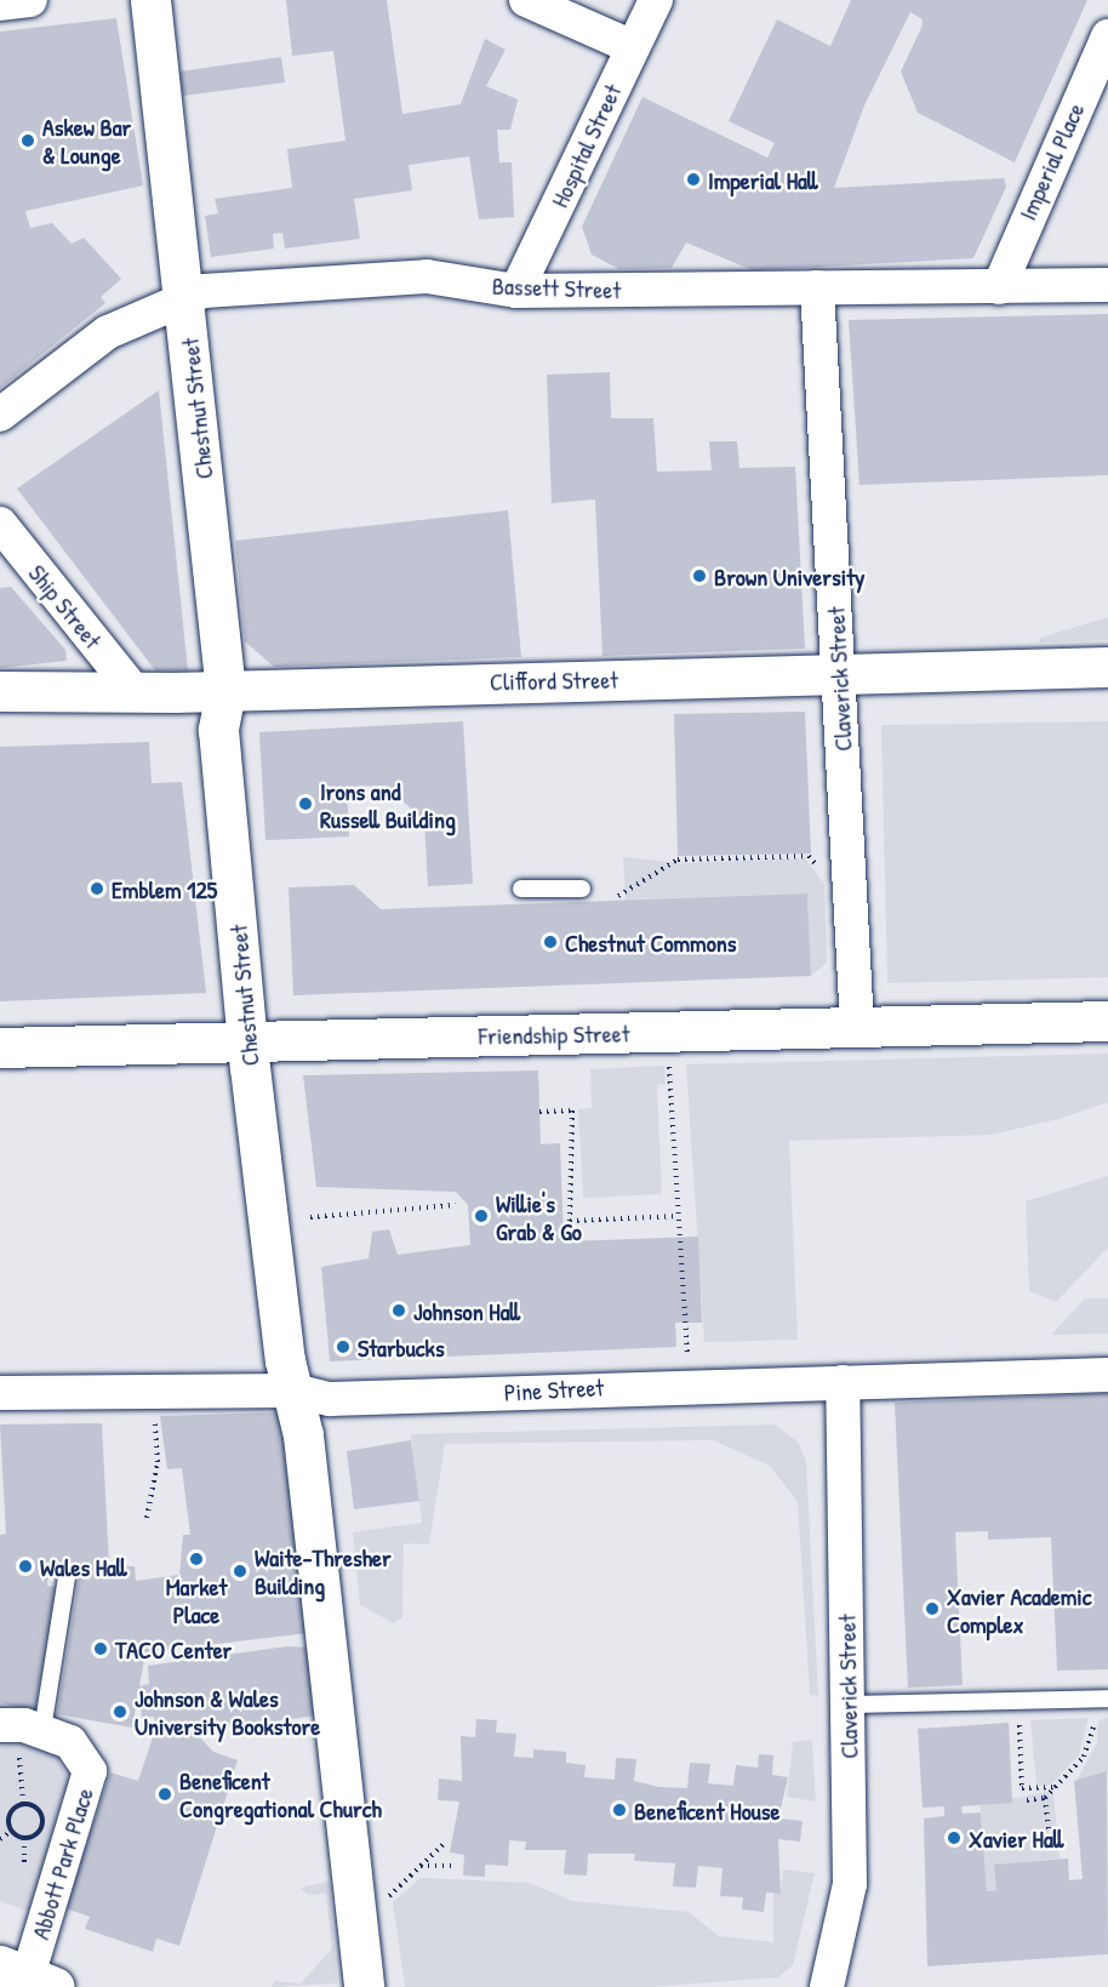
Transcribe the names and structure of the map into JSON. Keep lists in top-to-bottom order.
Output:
{
  "streets": {
    "street": [
      "Hospital Street",
      "Imperial Place",
      "Bassett Street",
      "Chestnut Street",
      "Ship Street",
      "Claverick Street",
      "Clifford Street",
      "Friendship Street",
      "Pine Street",
      "Abbott Park Place"
    ]
  },
  "crossings": [
    ["Hospital Street", "Bassett Street"],
    ["Imperial Place", "Bassett Street"],
    ["Bassett Street", "Chestnut Street"],
    ["Bassett Street", "Claverick Street"],
    ["Chestnut Street", "Clifford Street"],
    ["Chestnut Street", "Friendship Street"],
    ["Chestnut Street", "Pine Street"],
    ["Ship Street", "Clifford Street"],
    ["Claverick Street", "Clifford Street"],
    ["Claverick Street", "Friendship Street"],
    ["Claverick Street", "Pine Street"]
  ],
  "places": [
    "Askew Bar & Lounge",
    "Imperial Hall",
    "Brown University",
    "Irons and Russell Building",
    "Emblem 125",
    "Chestnut Commons",
    "Willie's Grab & Go",
    "Johnson Hall",
    "Starbucks",
    "Market Place",
    "Wales Hall",
    "Waite-Thresher Building",
    "Xavier Academic Complex",
    "TACO Center",
    "Johnson & Wales University Bookstore",
    "Beneficent Congregational Church",
    "Beneficent House",
    "Xavier Hall"
  ]
}
